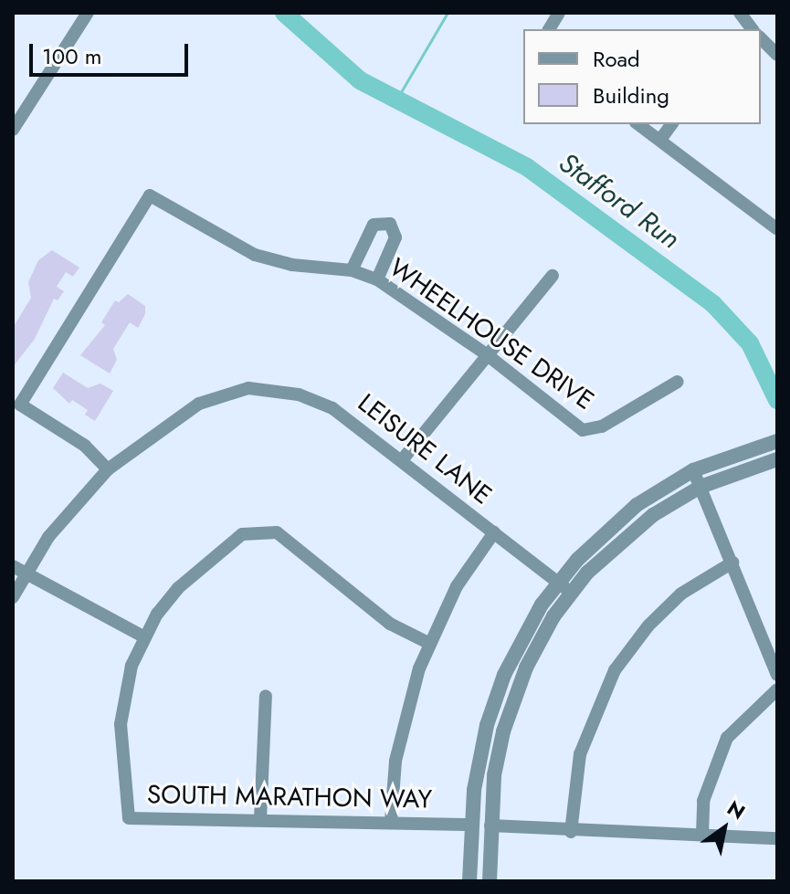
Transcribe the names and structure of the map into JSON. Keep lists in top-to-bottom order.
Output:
{
  "streets": {
    "street": ["WHEELHOUSE DRIVE", "LEISURE LANE", "SOUTH MARATHON WAY"]
  },
  "crossings": [
    ["WHEELHOUSE DRIVE", "LEISURE LANE"]
  ],
  "water": ["Stafford Run"],
  "legend": ["Road", "Building"],
  "scale_bar": "100 m",
  "north": "top right"
}
